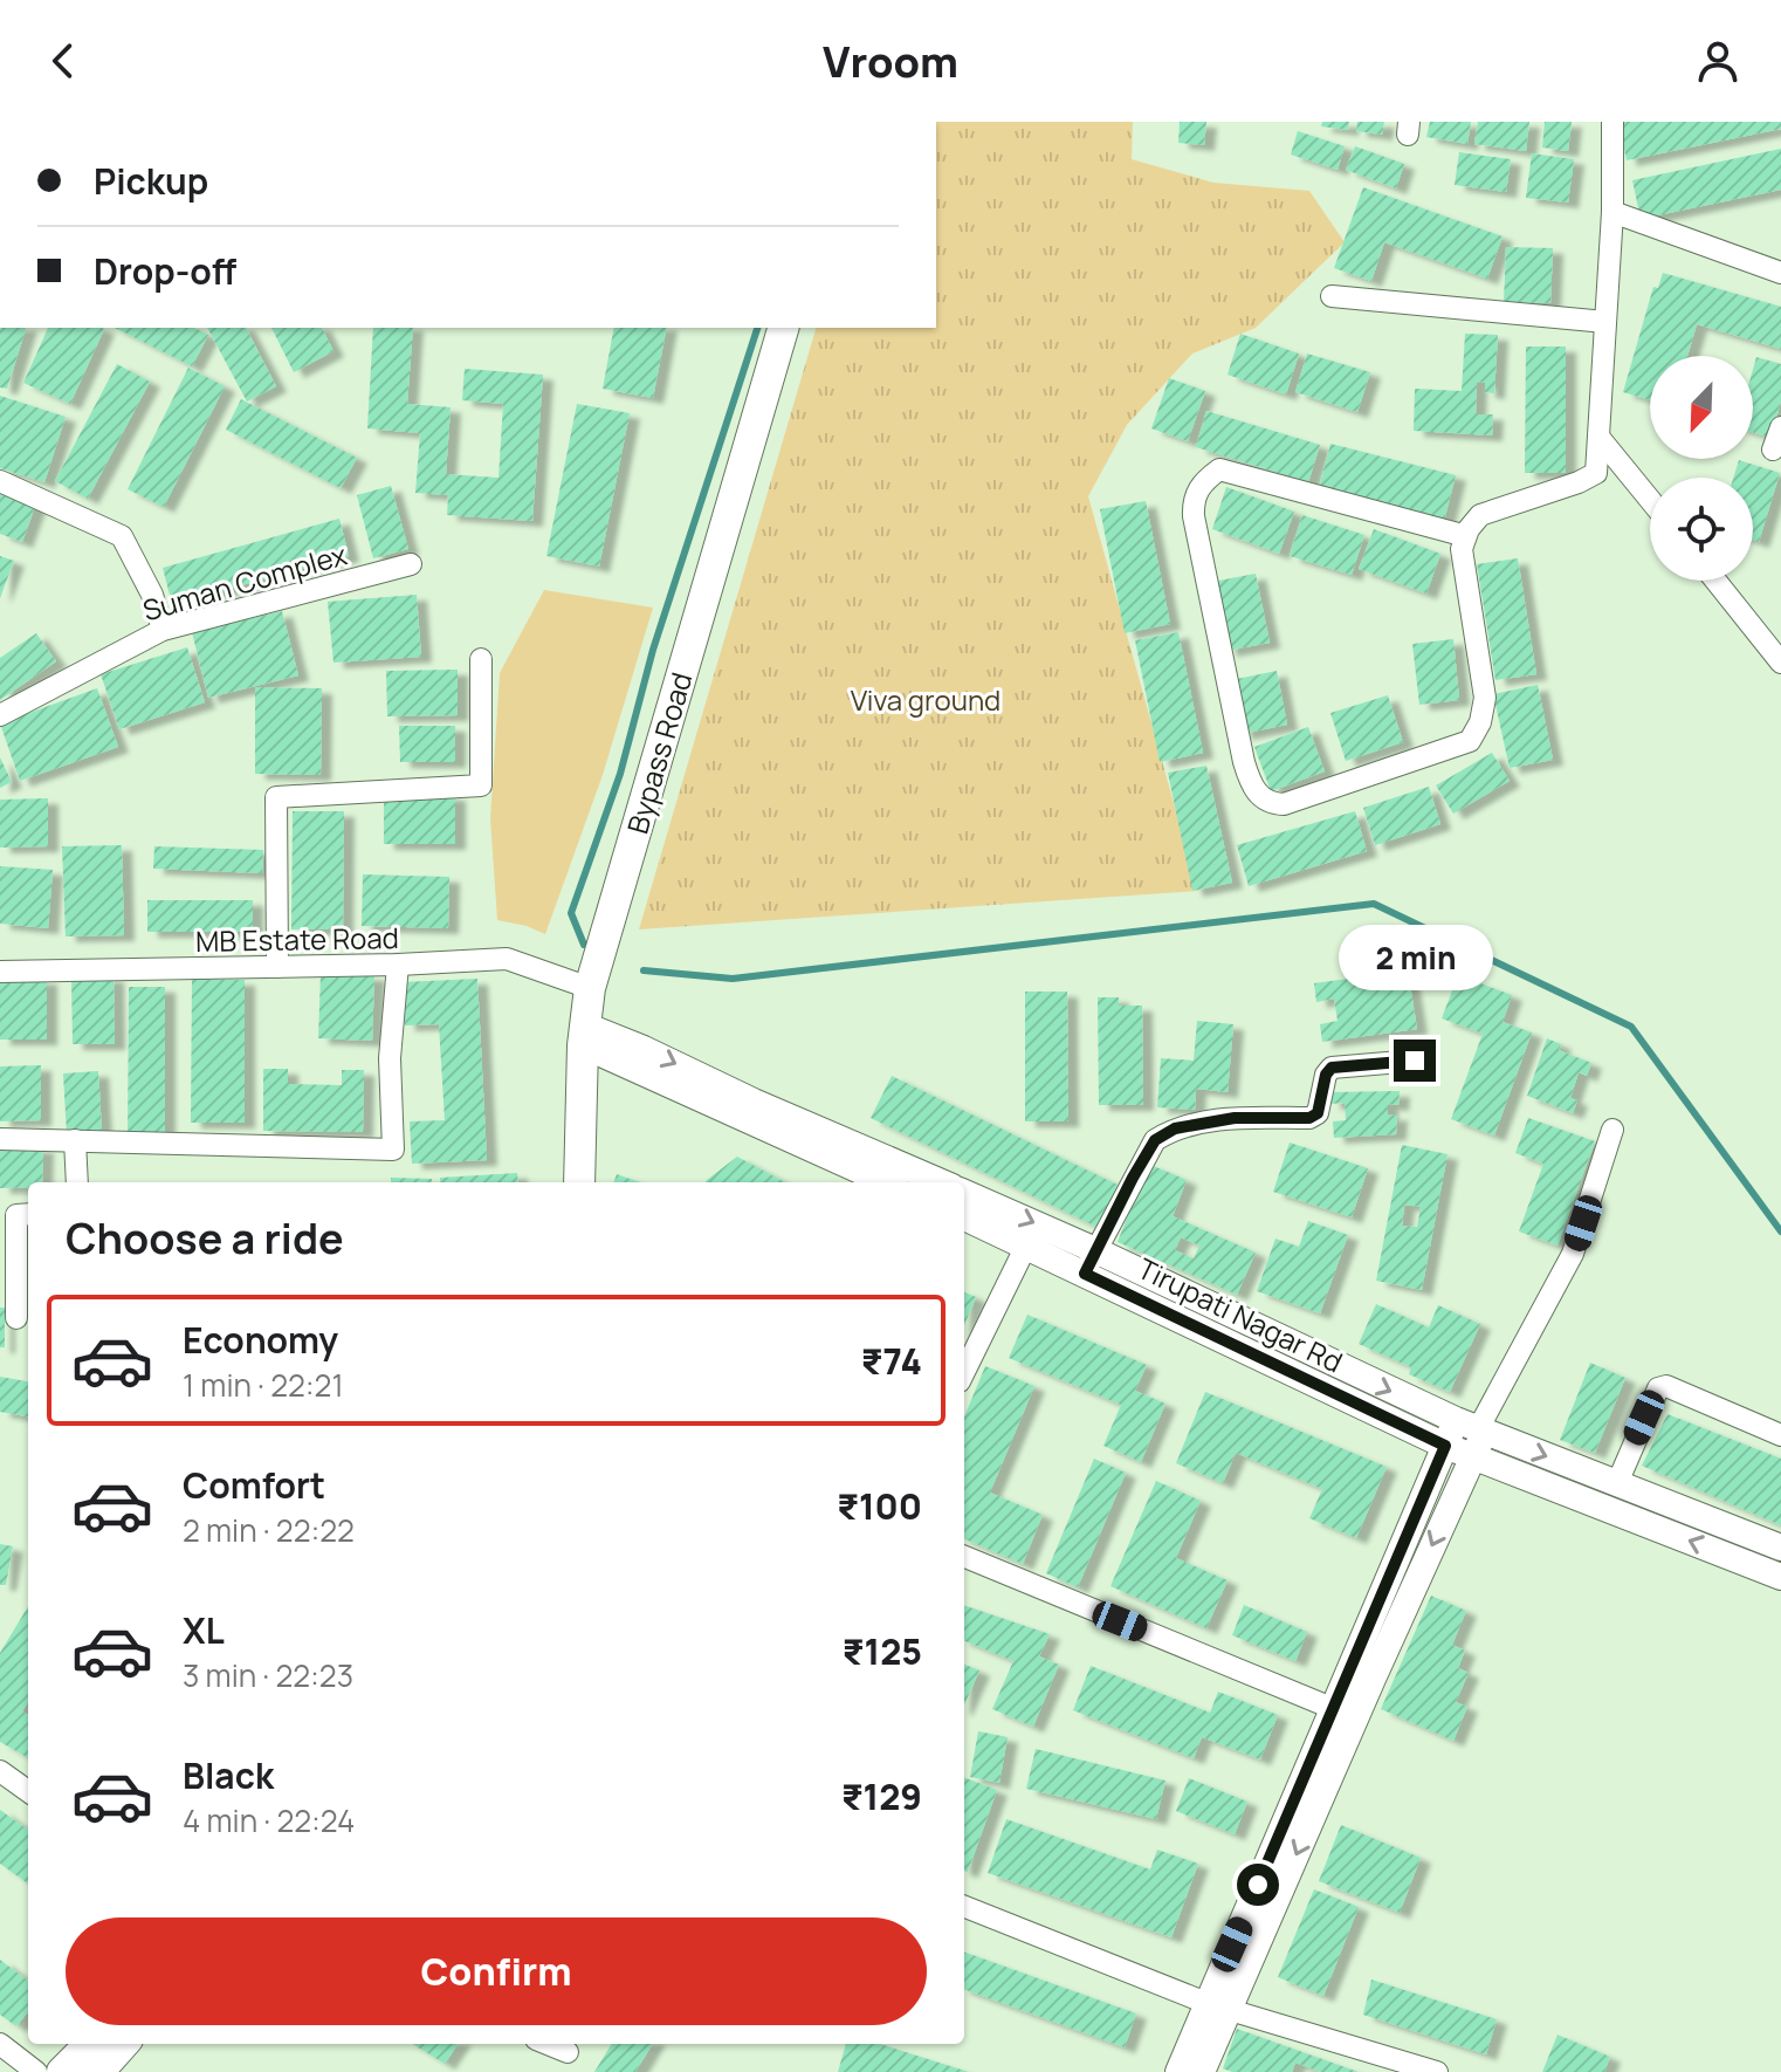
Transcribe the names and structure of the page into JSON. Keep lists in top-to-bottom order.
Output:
{
  "streets": {
    "main road": ["Bypass Road"],
    "street": ["Suman Complex", "MB Estate Road", "Tirupati Nagar Rd"]
  },
  "crossings": [
    ["Bypass Road", "MB Estate Road"]
  ],
  "parks": ["Viva ground"],
  "north": "bottom left",
  "page": {
    "header": "Vroom",
    "banner": ["Pickup", "Drop-off"],
    "bubble": "2 min",
    "heading": "Choose a ride",
    "list": [
      {
        "name": "Economy",
        "note": "1 min · 22:21",
        "value": "₹74"
      },
      {
        "name": "Comfort",
        "note": "2 min · 22:22",
        "value": "₹100"
      },
      {
        "name": "XL",
        "note": "3 min · 22:23",
        "value": "₹125"
      },
      {
        "name": "Black",
        "note": "4 min · 22:24",
        "value": "₹129"
      }
    ],
    "buttons": "Confirm"
  }
}
